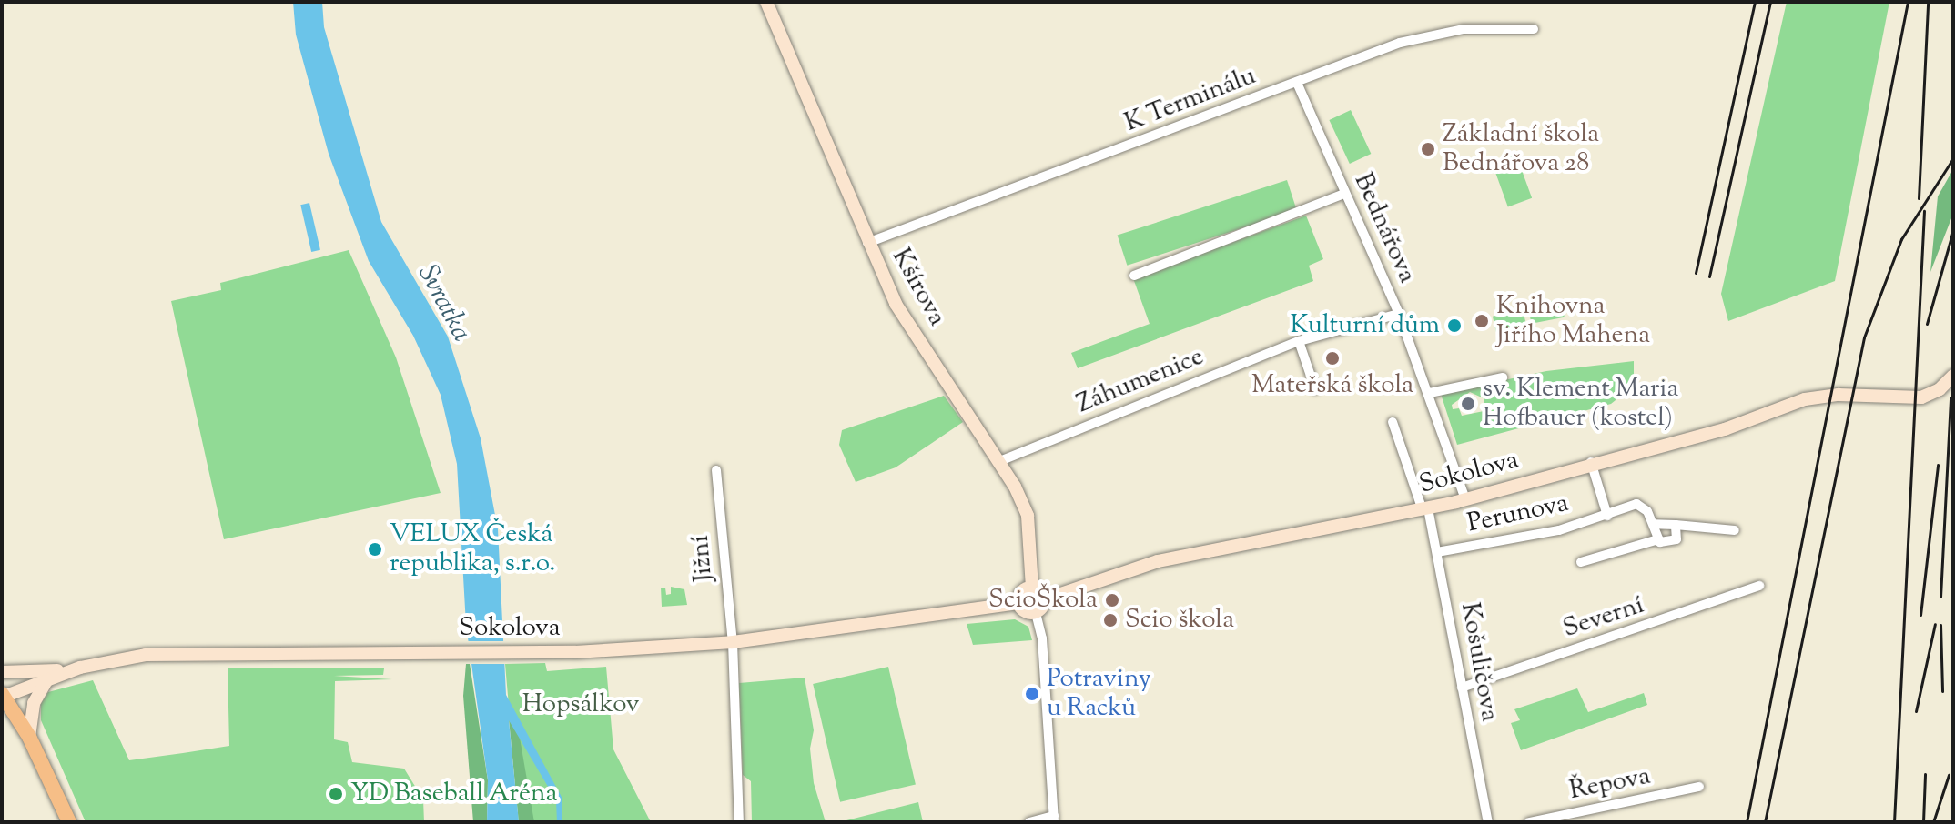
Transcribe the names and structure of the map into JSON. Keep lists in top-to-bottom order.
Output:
{
  "streets": {
    "street": [
      "K Terminálu",
      "Bednářova",
      "Kšírova",
      "Záhumenice",
      "Sokolova",
      "Perunova",
      "Jižní",
      "Severní",
      "Košuličova",
      "Řepova"
    ]
  },
  "crossings": [
    ["K Terminálu", "Bednářova"],
    ["K Terminálu", "Kšírova"],
    ["Bednářova", "Záhumenice"],
    ["Bednářova", "Sokolova"],
    ["Kšírova", "Záhumenice"],
    ["Kšírova", "Sokolova"],
    ["Sokolova", "Perunova"],
    ["Sokolova", "Jižní"],
    ["Sokolova", "Košuličova"],
    ["Perunova", "Košuličova"],
    ["Severní", "Košuličova"]
  ],
  "water": ["Svratka"],
  "parks": ["Hopsálkov"],
  "places": [
    "Základní škola Bednářova 28",
    "Knihovna Jiřího Mahena",
    "Kulturní dům",
    "Mateřská škola",
    "sv. Klement Maria Hofbauer (kostel)",
    "VELUX Česká republika, s.r.o.",
    "ScioŠkola",
    "Scio škola",
    "Potraviny u Racků",
    "YD Baseball Aréna"
  ]
}
